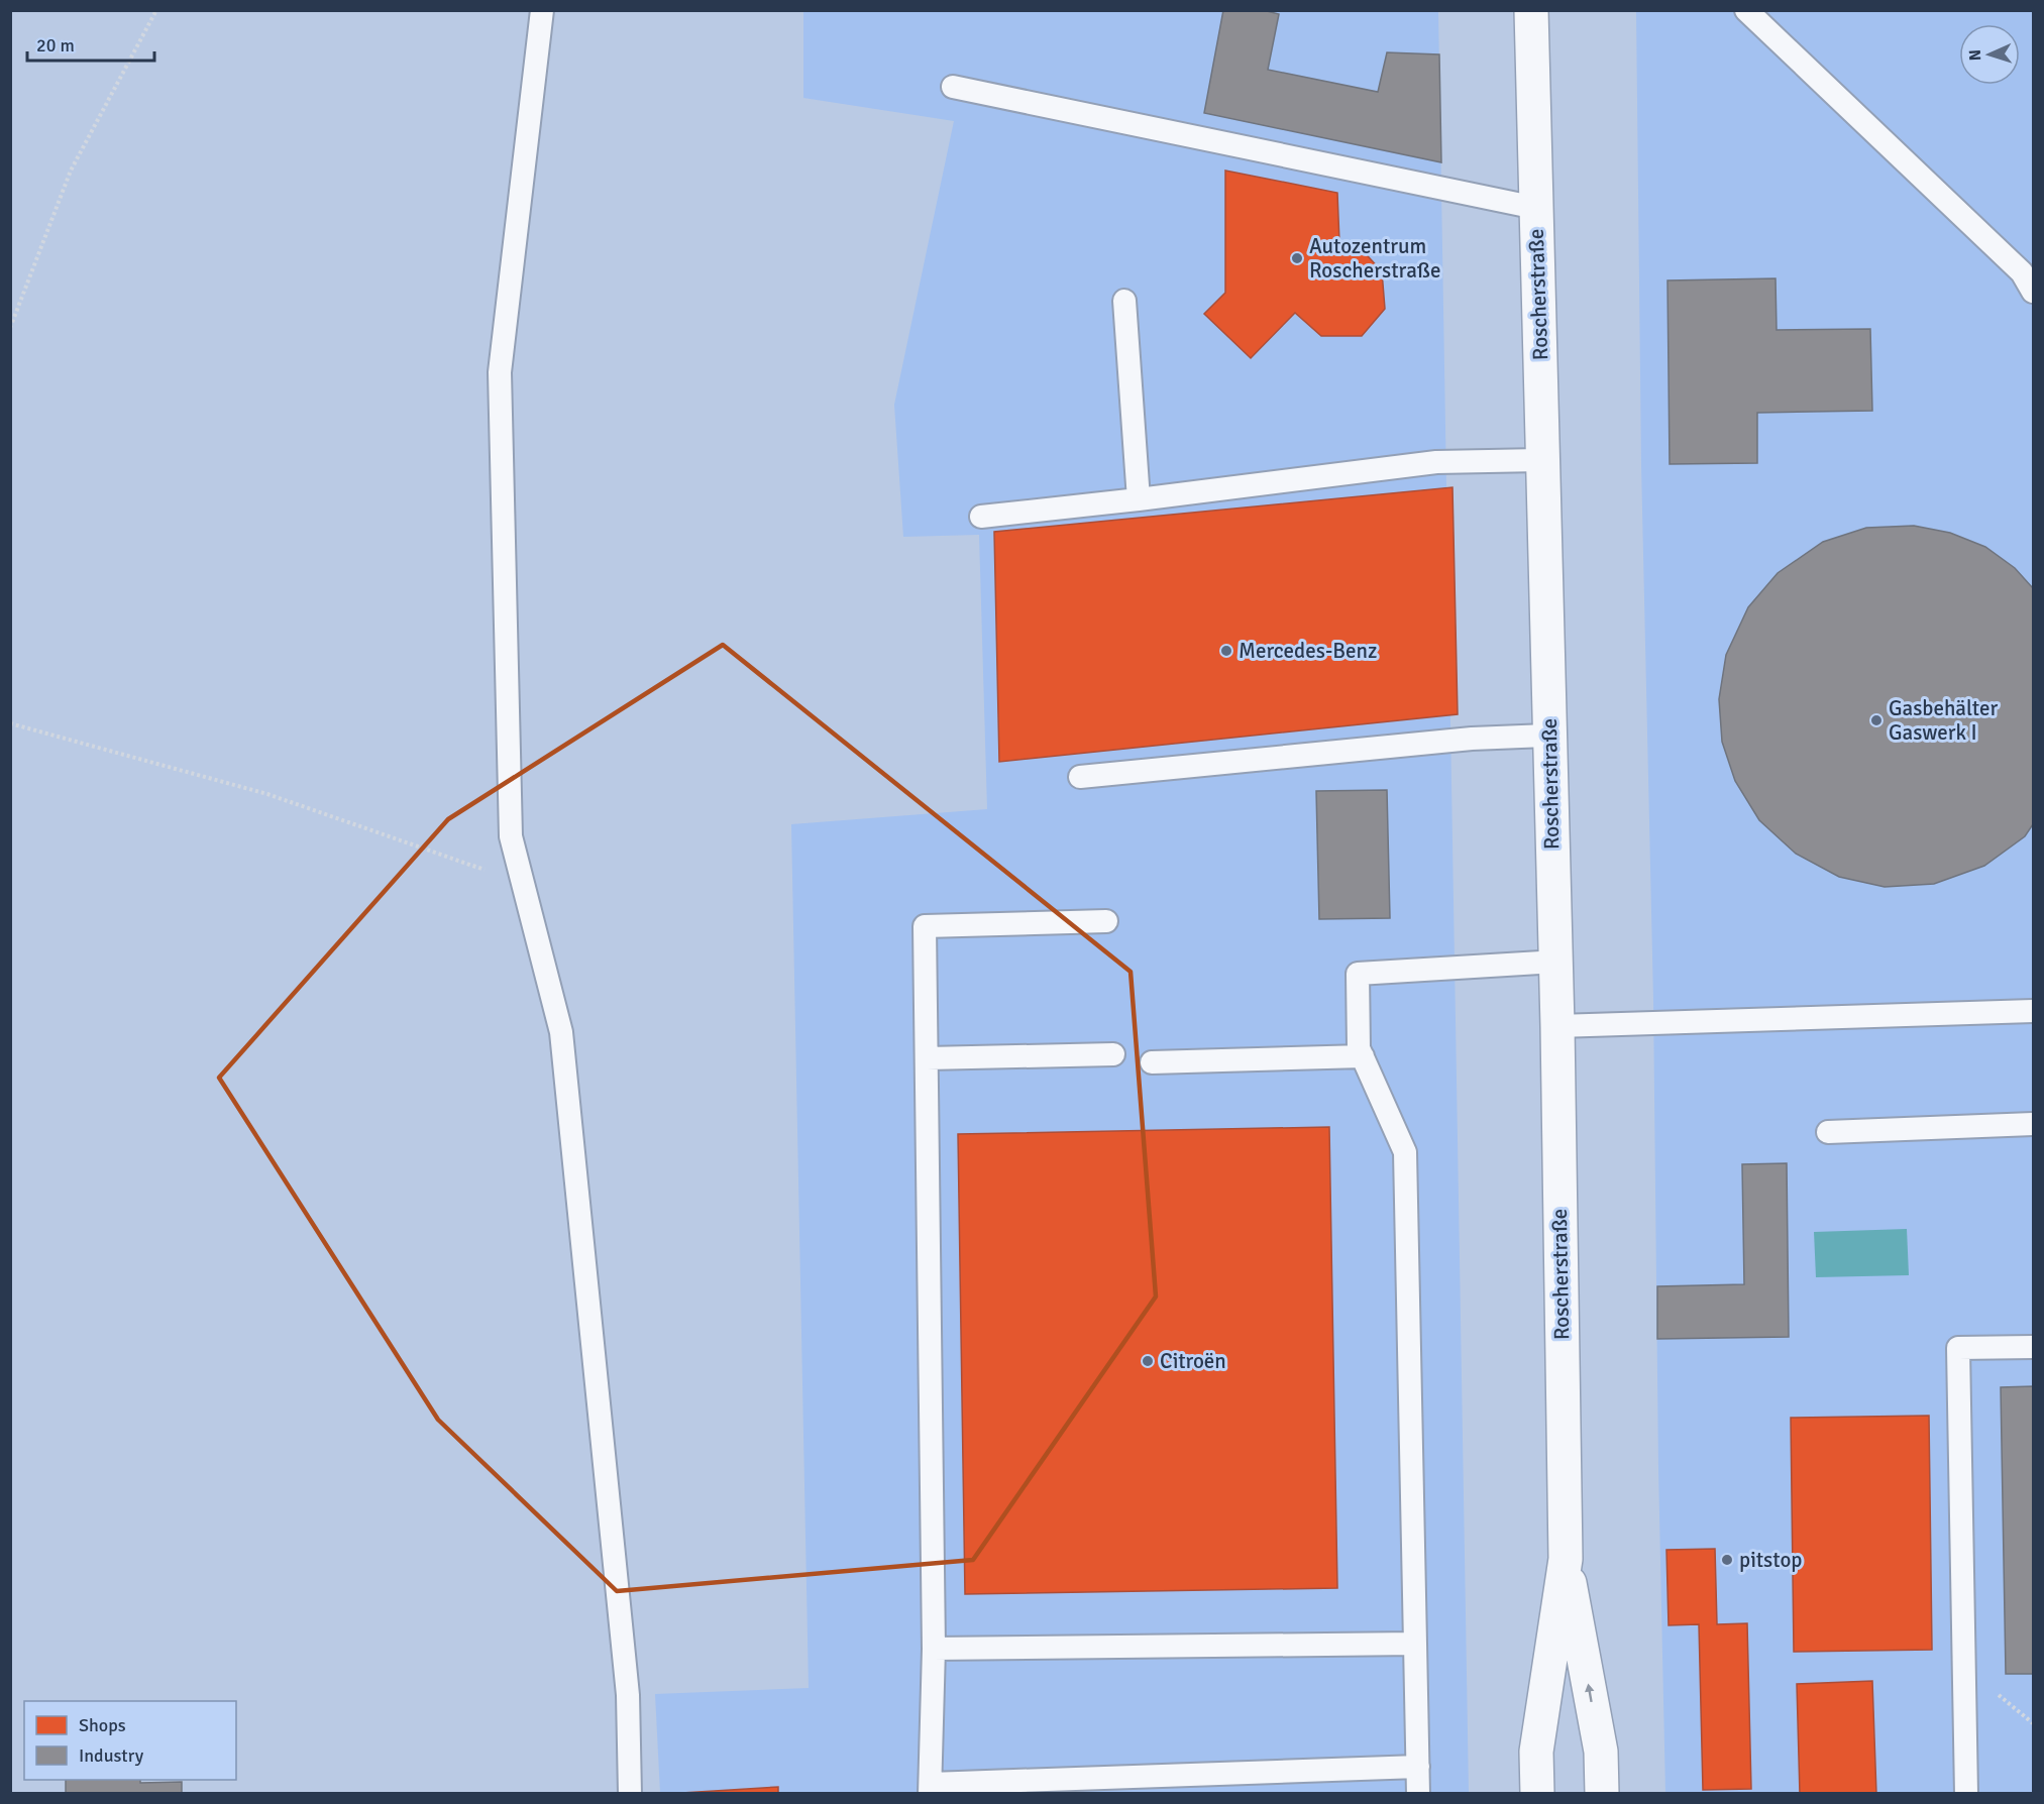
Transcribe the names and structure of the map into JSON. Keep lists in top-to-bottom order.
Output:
{
  "streets": {
    "main road": ["Roscherstraße"]
  },
  "places": [
    "Autozentrum Roscherstraße",
    "Mercedes-Benz",
    "Gasbehälter Gaswerk I",
    "Citroën",
    "pitstop"
  ],
  "legend": ["Shops", "Industry"],
  "scale_bar": "20 m",
  "north": "left"
}
